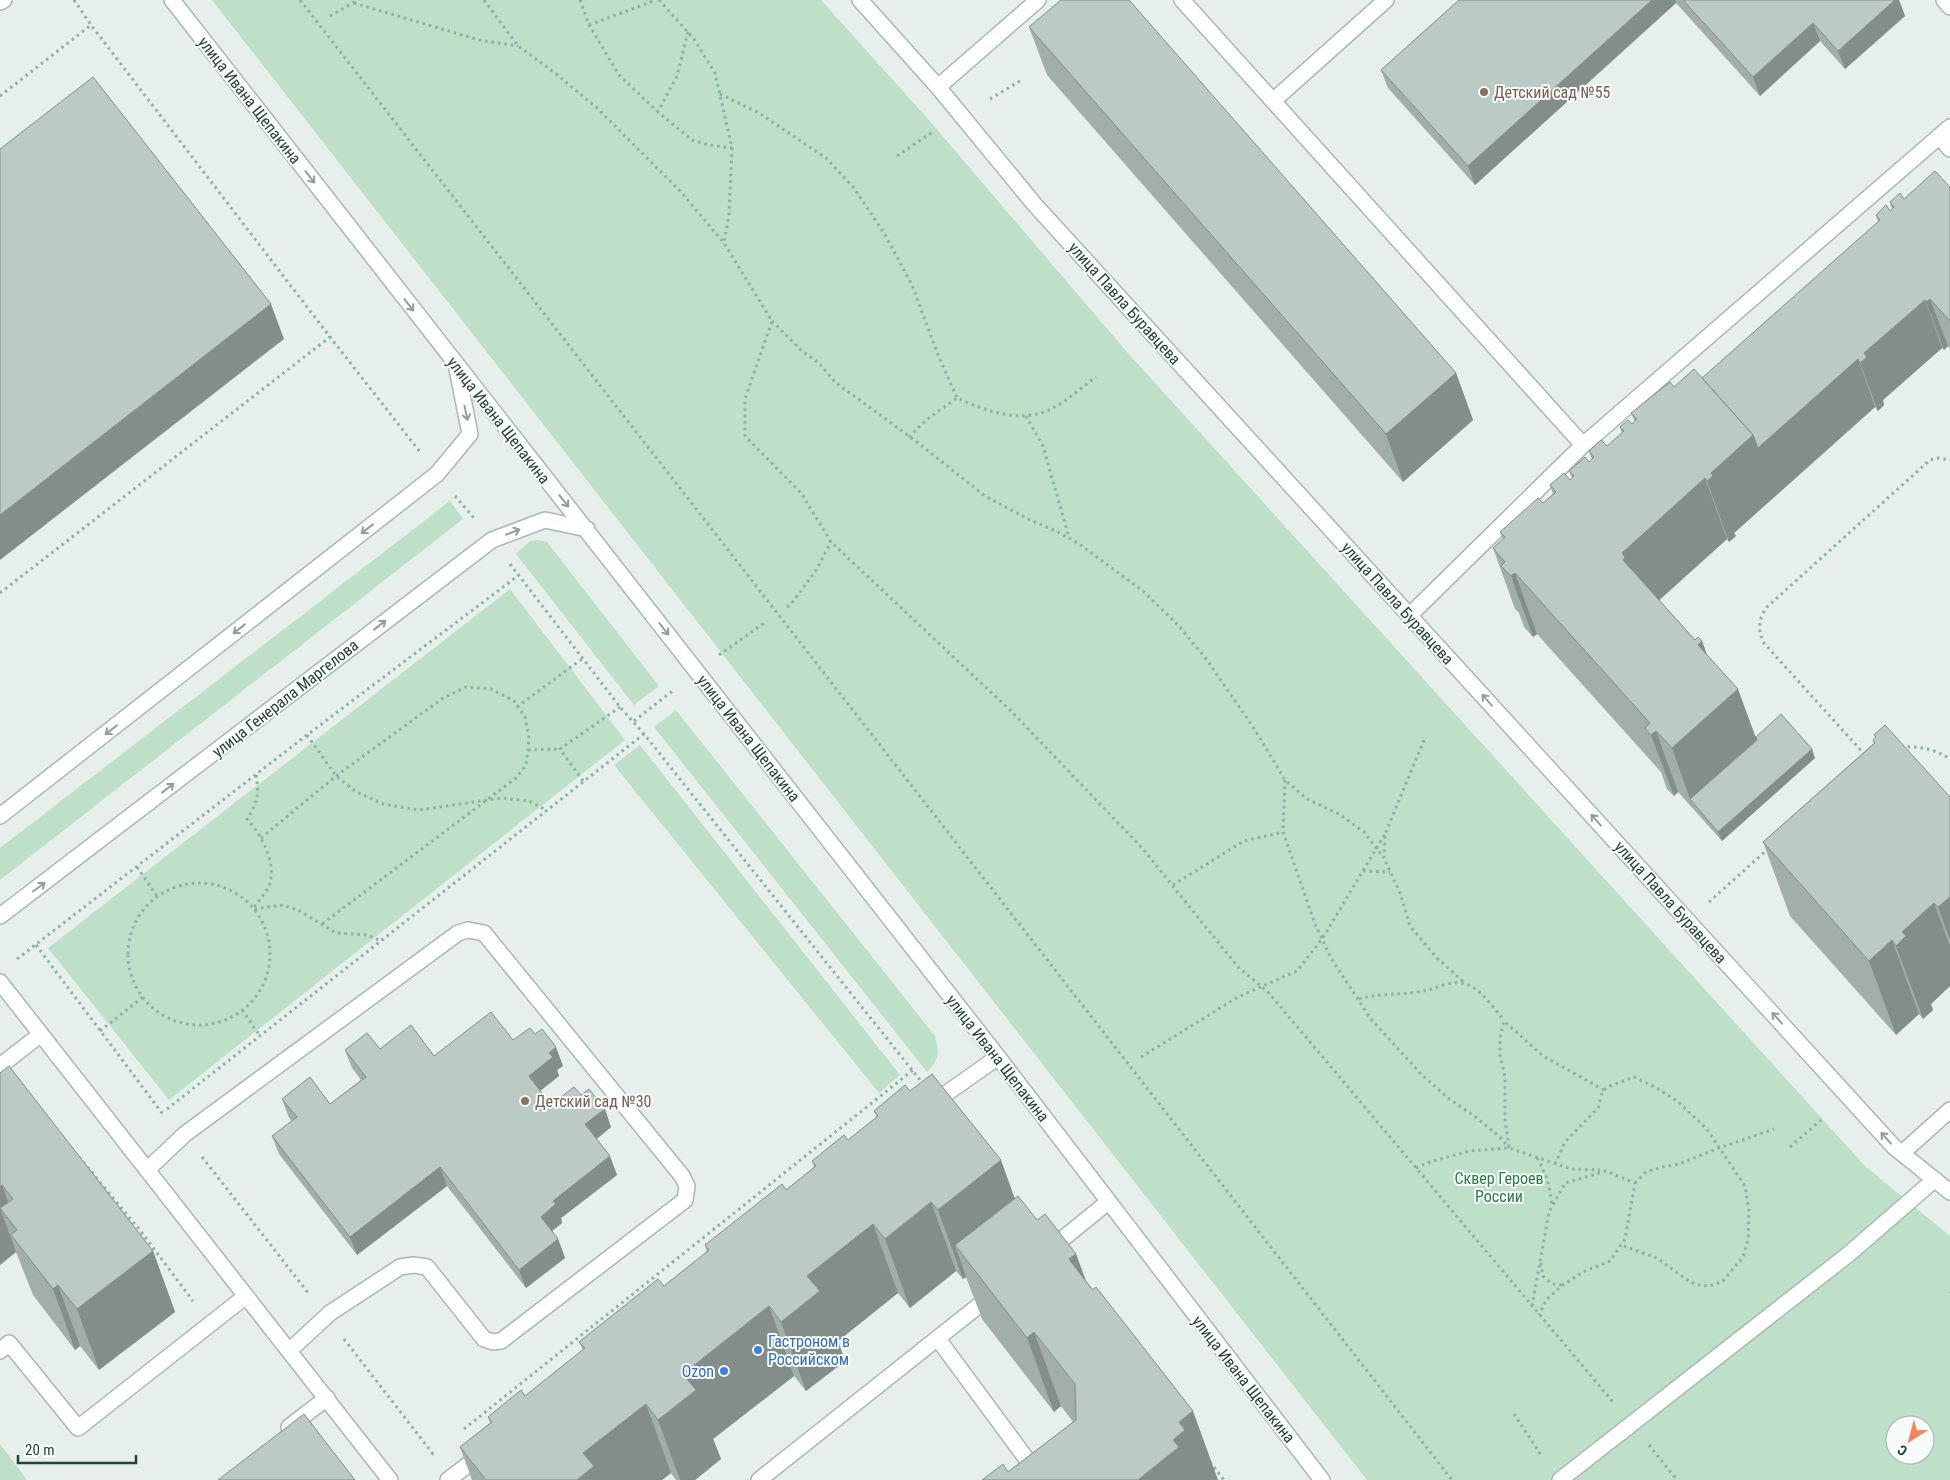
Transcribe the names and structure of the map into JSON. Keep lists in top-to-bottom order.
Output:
{
  "streets": {
    "street": ["улица Ивана Щепакина", "улица Павла Буравцева", "улица Генерала Маргелова"]
  },
  "crossings": [
    ["улица Ивана Щепакина", "улица Генерала Маргелова"]
  ],
  "one_way": ["улица Ивана Щепакина", "улица Павла Буравцева"],
  "parks": ["Сквер Героев России"],
  "places": [
    "Детский сад №55",
    "Детский сад №30",
    "Гастроном в Российском",
    "Ozon"
  ],
  "scale_bar": "20 m",
  "north": "bottom left"
}
